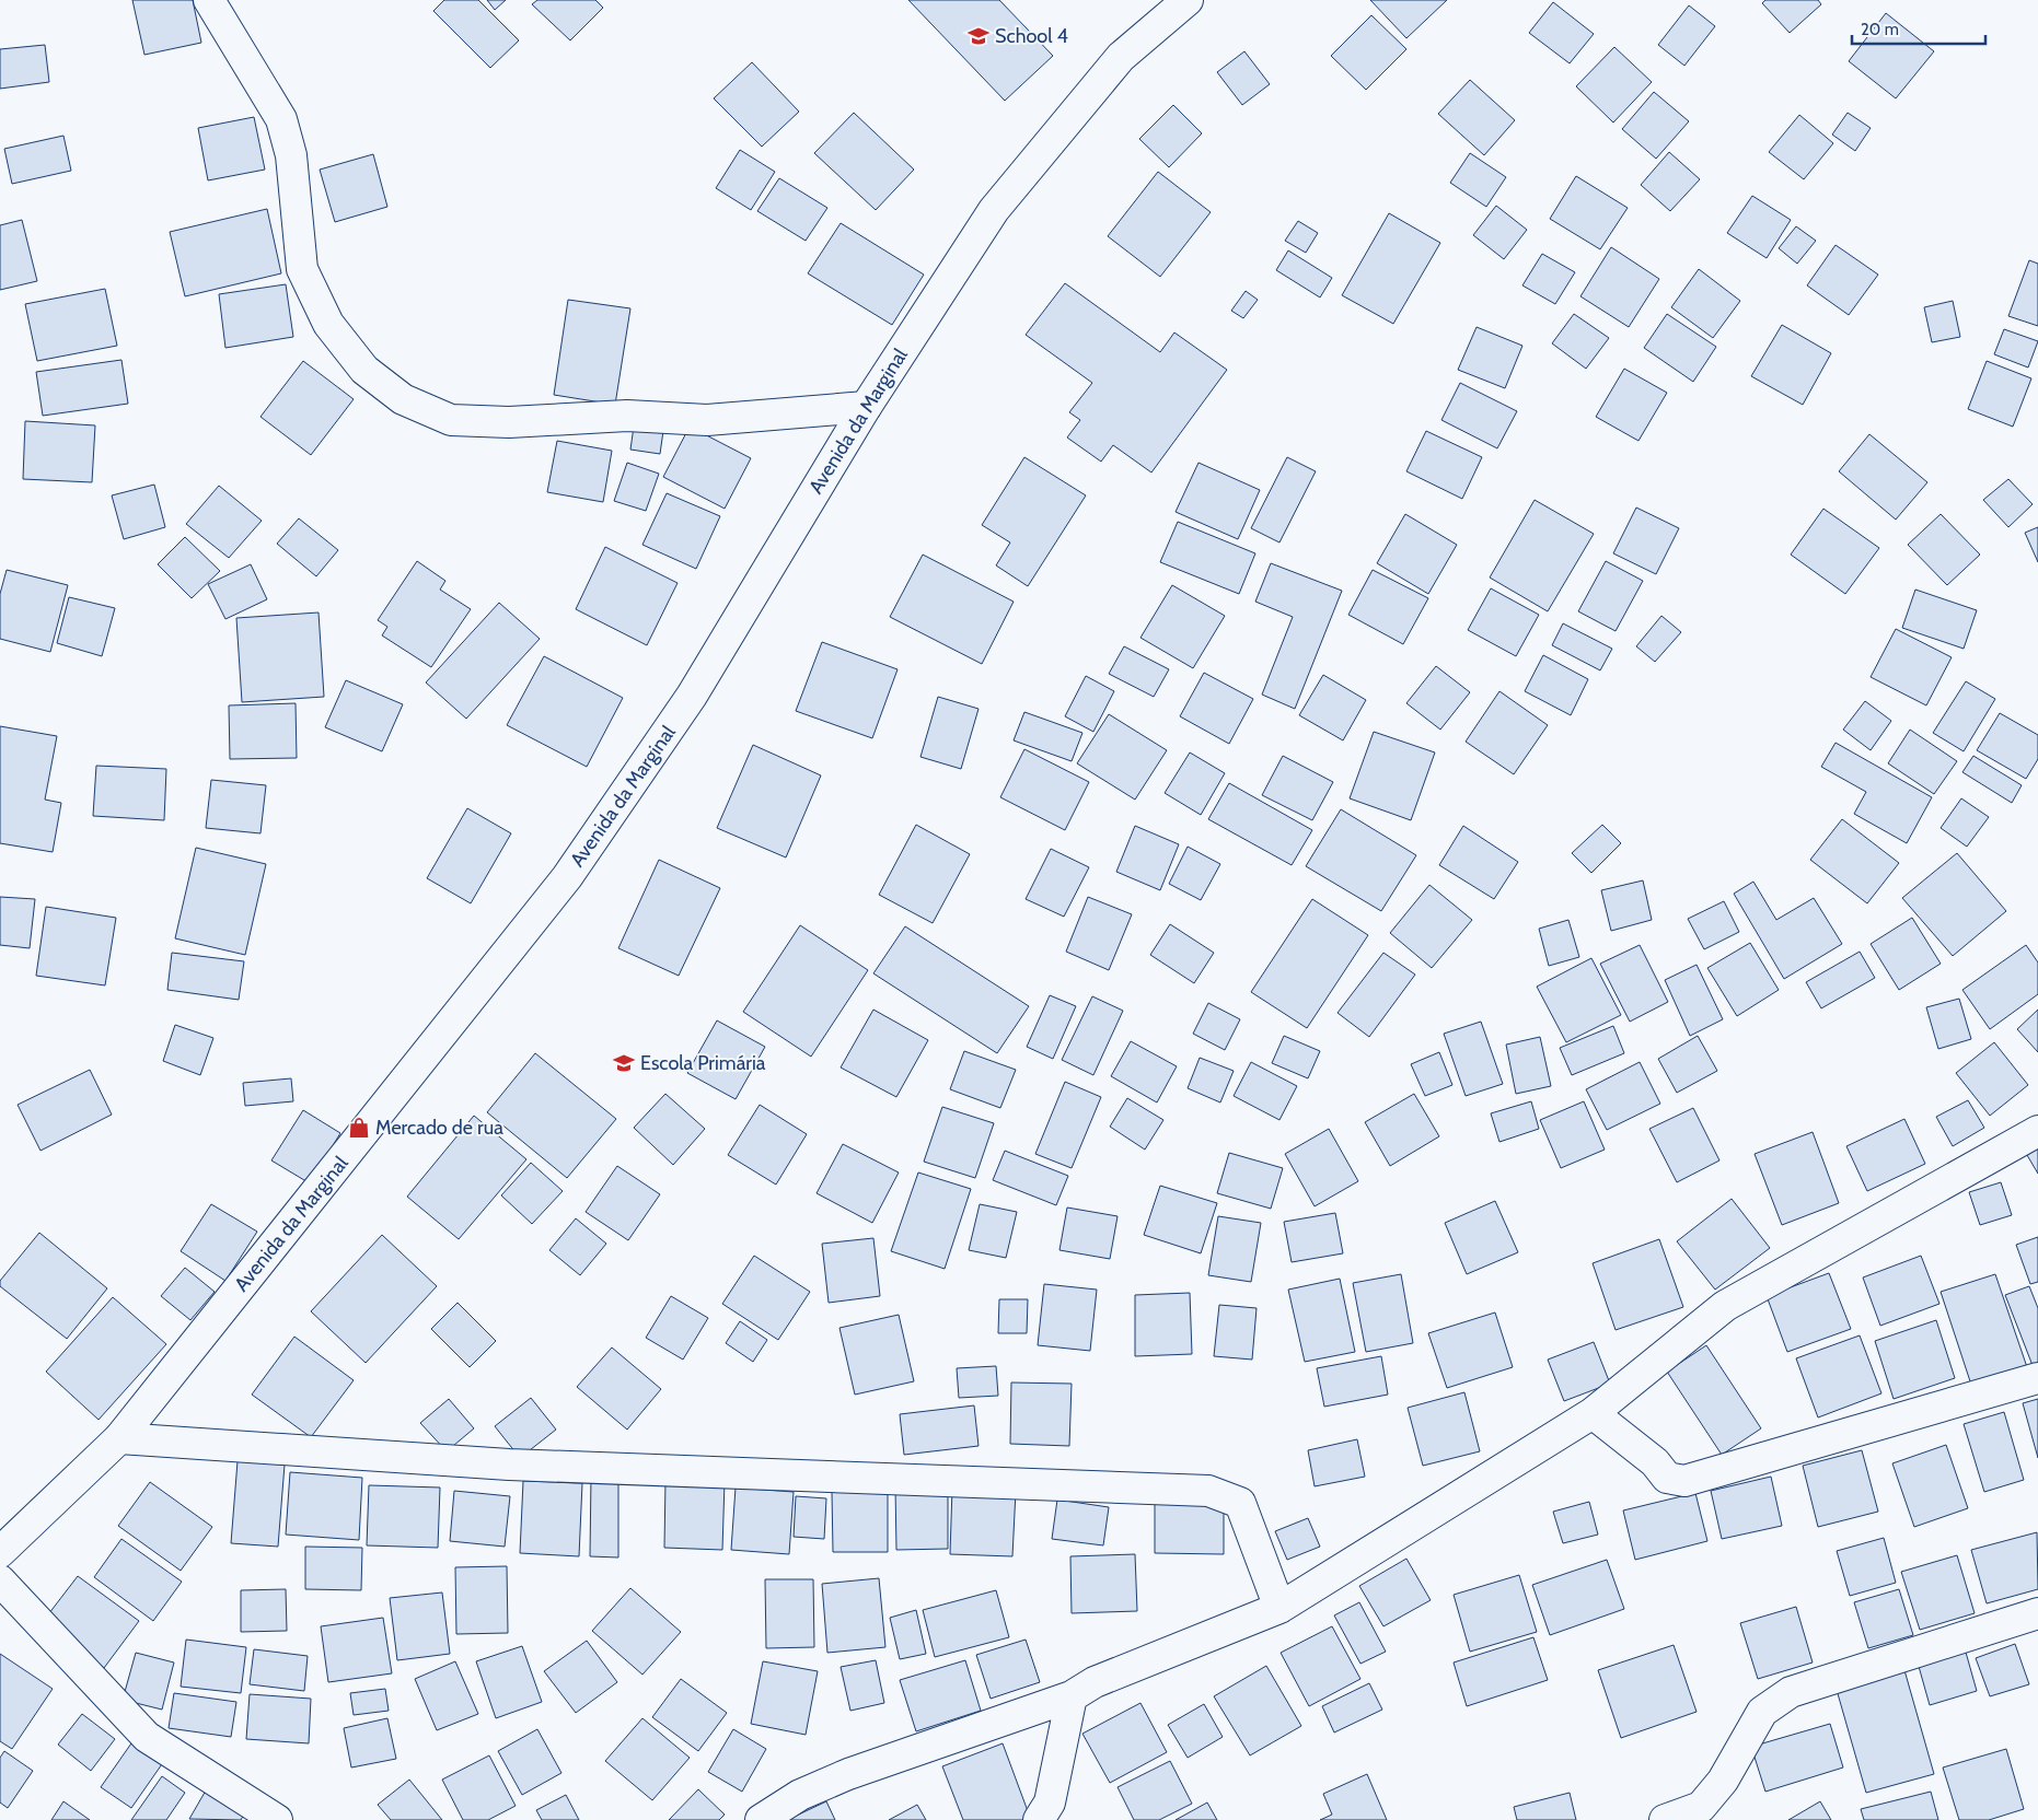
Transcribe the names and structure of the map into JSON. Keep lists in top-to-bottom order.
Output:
{
  "streets": {
    "street": ["Avenida da Marginal"]
  },
  "places": {
    "school or university": ["School 4", "Escola Primária"],
    "shop": ["Mercado de rua"]
  },
  "scale_bar": "20 m"
}
